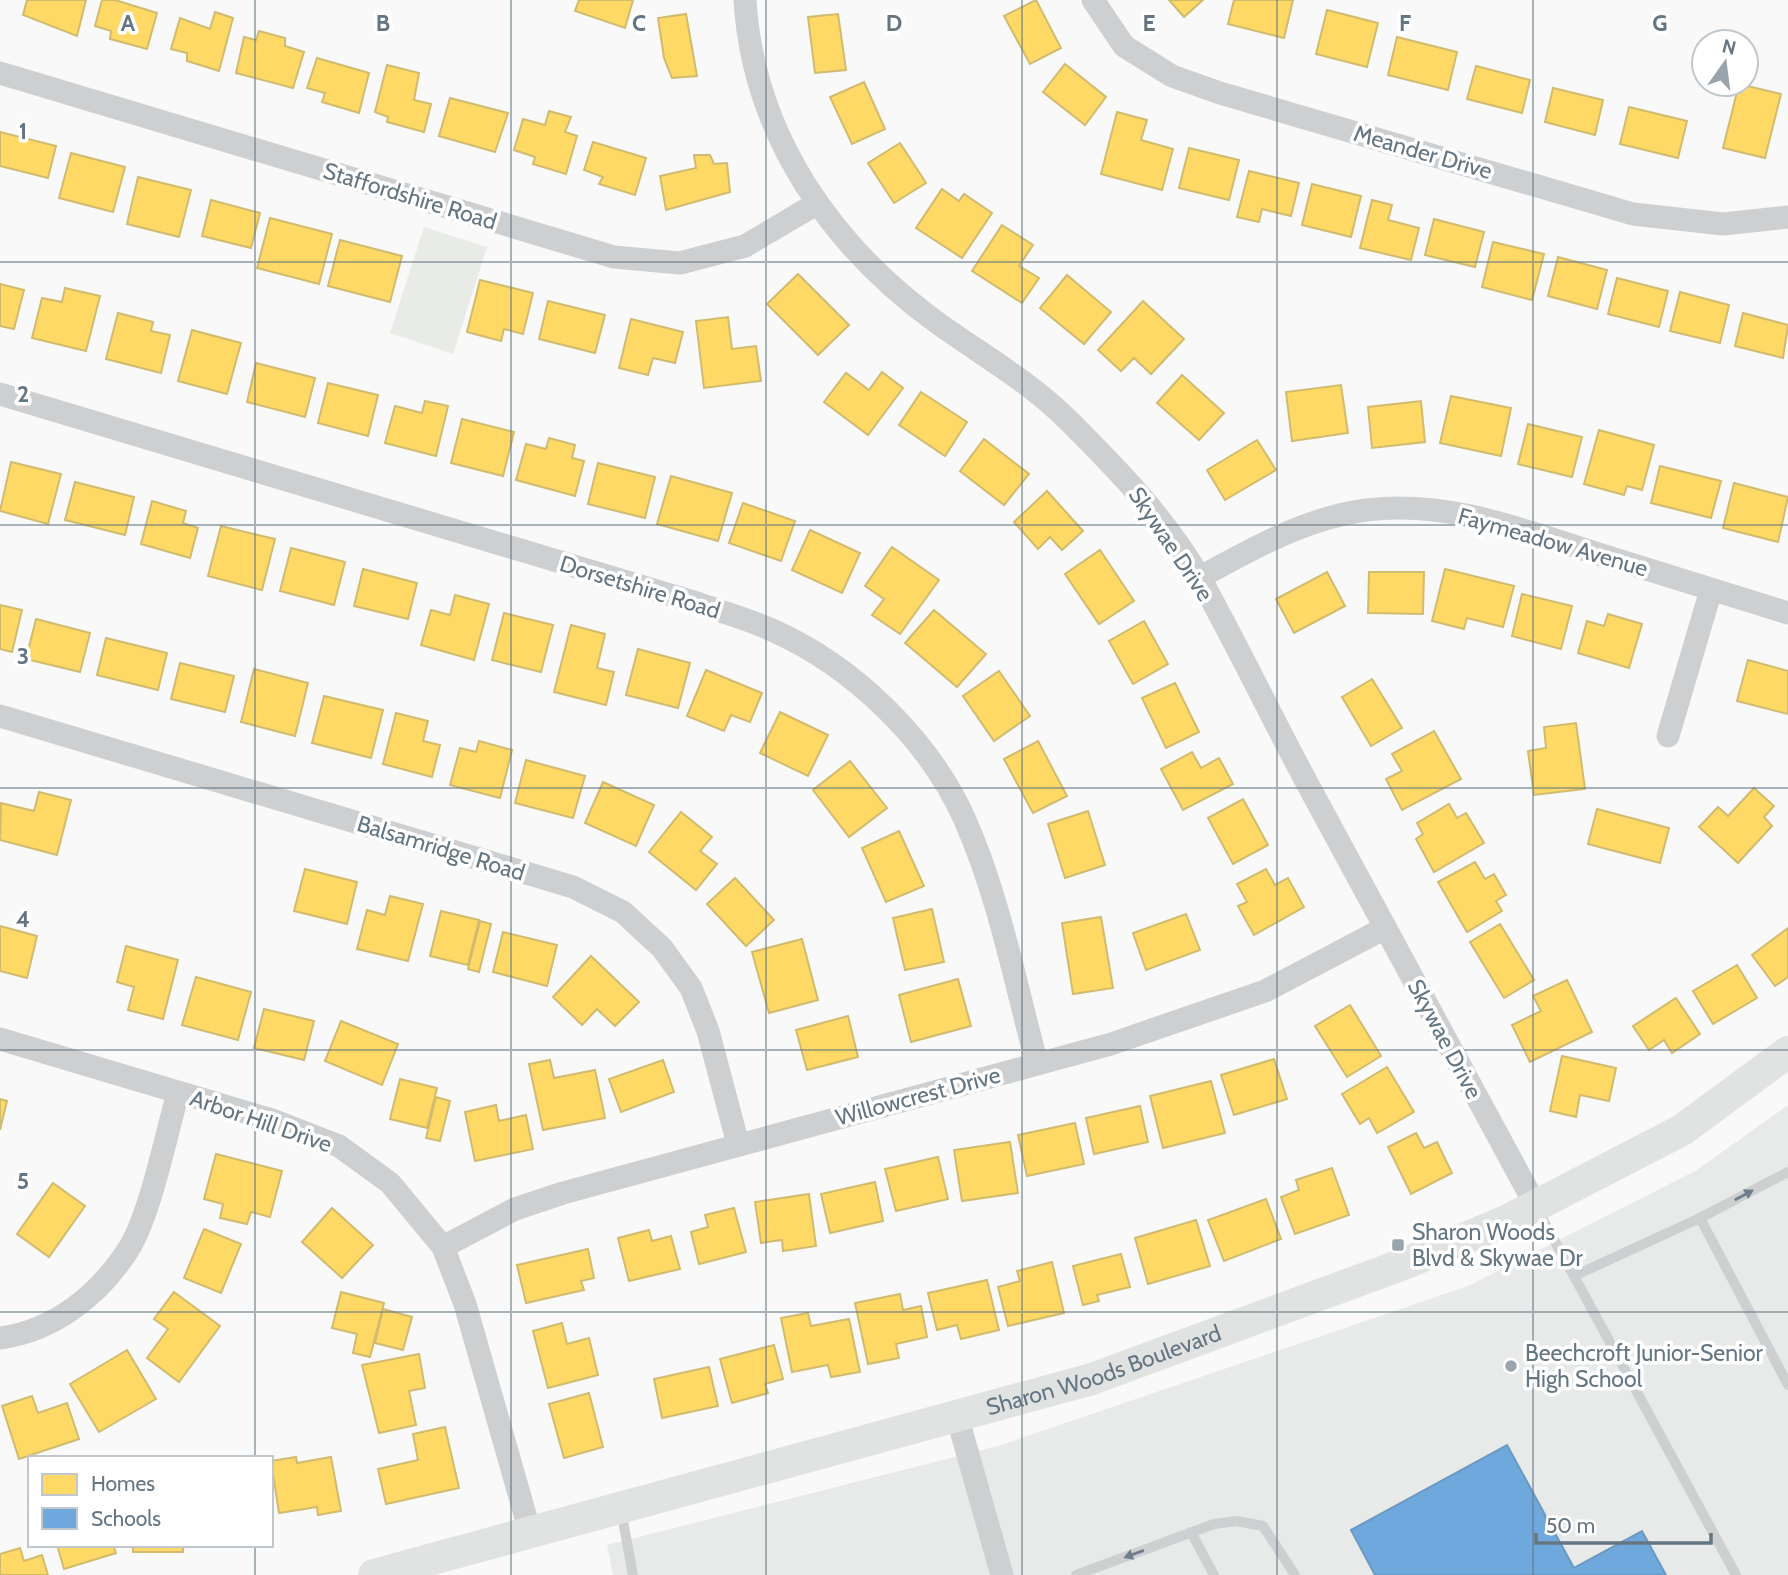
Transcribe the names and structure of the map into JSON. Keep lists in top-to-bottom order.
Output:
{
  "streets": {
    "street": [
      "Meander Drive",
      "Staffordshire Road",
      "Faymeadow Avenue",
      "Skywae Drive",
      "Dorsetshire Road",
      "Balsamridge Road",
      "Willowcrest Drive",
      "Arbor Hill Drive",
      "Sharon Woods Boulevard"
    ]
  },
  "crossings": [
    ["Staffordshire Road", "Skywae Drive"],
    ["Faymeadow Avenue", "Skywae Drive"],
    ["Skywae Drive", "Willowcrest Drive"],
    ["Skywae Drive", "Sharon Woods Boulevard"],
    ["Dorsetshire Road", "Willowcrest Drive"],
    ["Balsamridge Road", "Willowcrest Drive"],
    ["Willowcrest Drive", "Arbor Hill Drive"],
    ["Arbor Hill Drive", "Sharon Woods Boulevard"]
  ],
  "places": {
    "transit": ["Sharon Woods Blvd & Skywae Dr"],
    "other": ["Beechcroft Junior-Senior High School"]
  },
  "legend": ["Homes", "Schools"],
  "scale_bar": "50 m",
  "north": "top",
  "grid": {
    "columns": [
      "A",
      "B",
      "C",
      "D",
      "E",
      "F",
      "G"
    ],
    "rows": [
      "1",
      "2",
      "3",
      "4",
      "5"
    ]
  }
}
